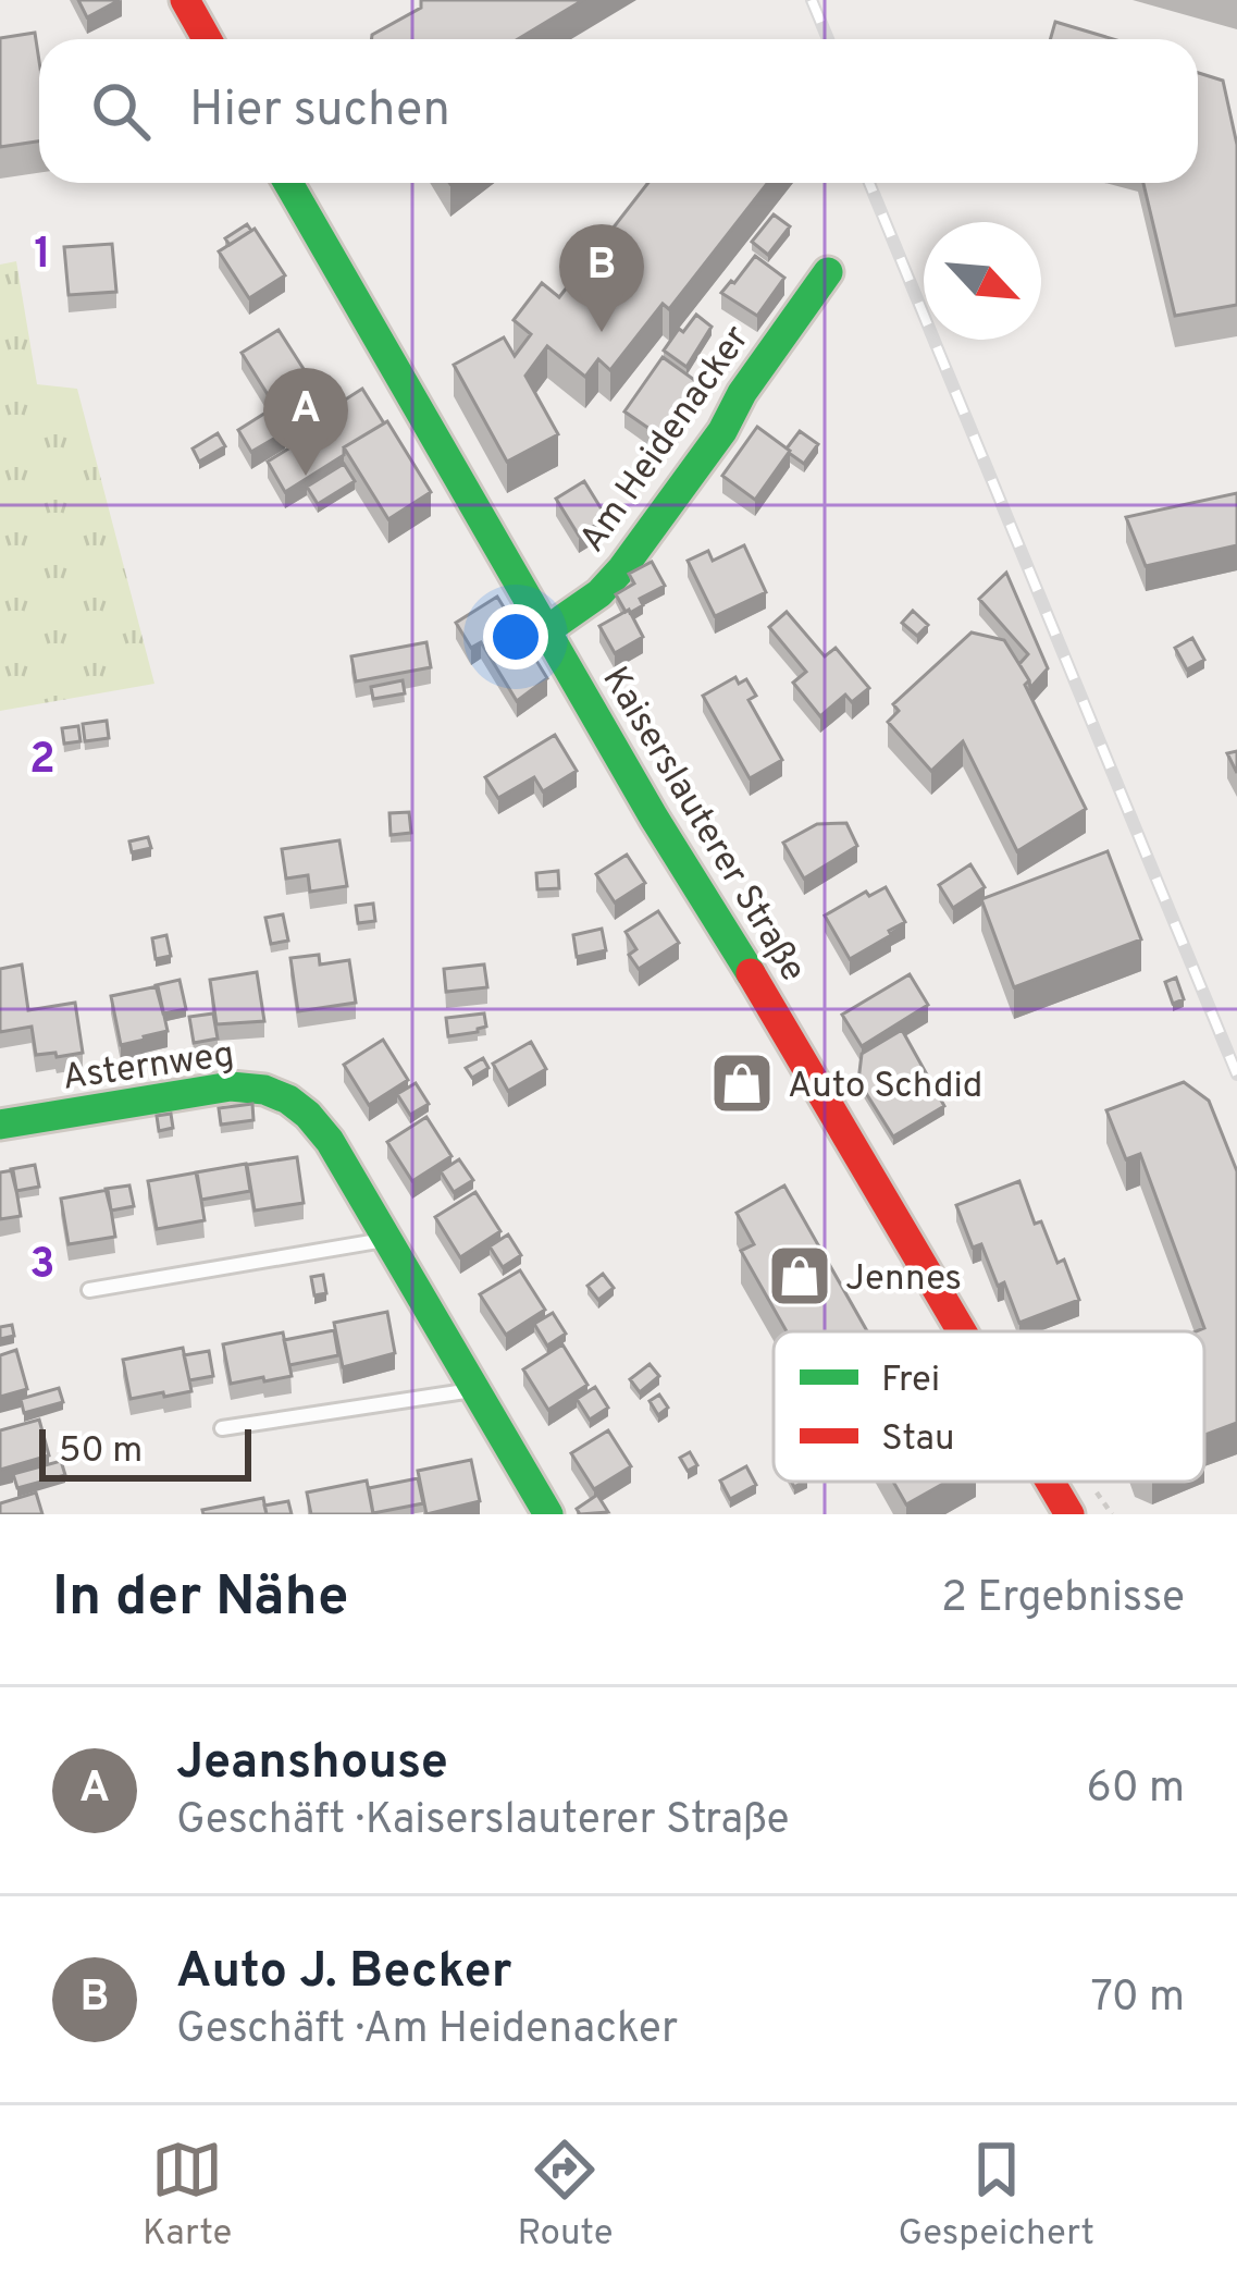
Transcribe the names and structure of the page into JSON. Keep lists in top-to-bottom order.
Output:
{
  "streets": {
    "main road": ["Am Heidenacker", "Kaiserslauterer Straße", "Asternweg"]
  },
  "crossings": [
    ["Am Heidenacker", "Kaiserslauterer Straße"]
  ],
  "places": {
    "shop": ["Auto Schdid", "Jennes"]
  },
  "legend": ["Frei", "Stau"],
  "scale_bar": "50 m",
  "north": "bottom right",
  "page": {
    "search": "Hier suchen",
    "pins": ["B", "A"],
    "scale": "50 m",
    "heading": ["In der Nähe", "2 Ergebnisse"],
    "list": [
      {
        "mark": "A",
        "name": "Jeanshouse",
        "note": "Geschäft · Kaiserslauterer Straße",
        "value": "60 m"
      },
      {
        "mark": "B",
        "name": "Auto J. Becker",
        "note": "Geschäft · Am Heidenacker",
        "value": "70 m"
      }
    ],
    "nav": ["Karte", "Route", "Gespeichert"]
  },
  "grid": {
    "rows": ["1", "2", "3"]
  }
}
